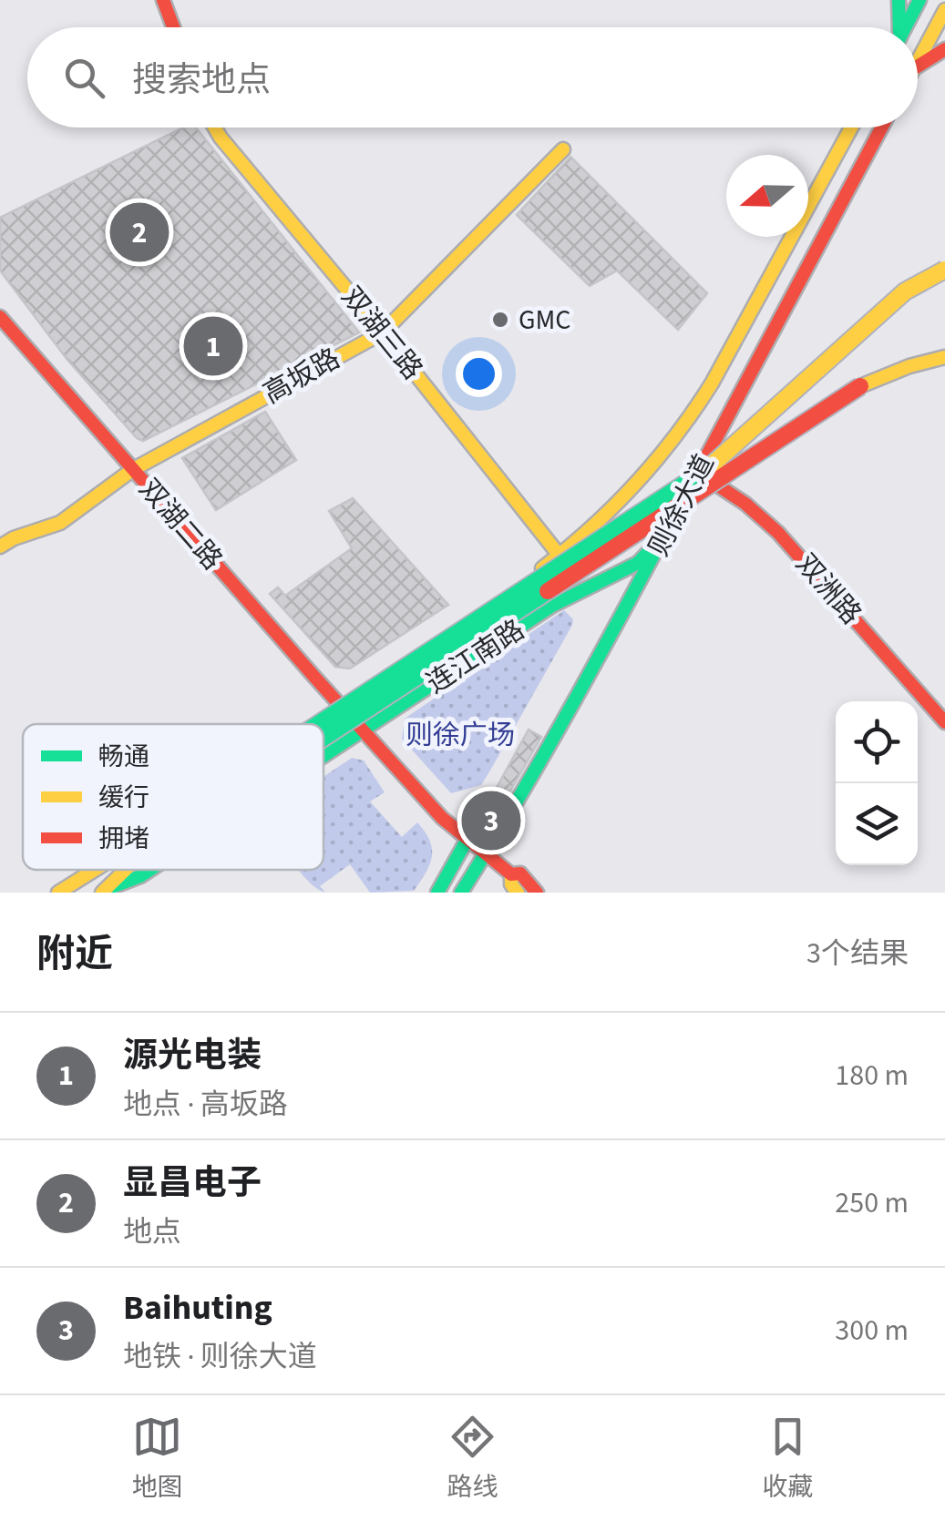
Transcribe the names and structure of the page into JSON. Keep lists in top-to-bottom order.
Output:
{
  "streets": {
    "main road": [
      "双湖三路",
      "高坂路",
      "则徐大道",
      "双湖二路",
      "双洲路",
      "连江南路"
    ]
  },
  "crossings": [
    ["双湖三路", "高坂路"],
    ["双湖三路", "则徐大道"],
    ["双湖三路", "连江南路"],
    ["高坂路", "双湖二路"],
    ["则徐大道", "双湖二路"],
    ["则徐大道", "双洲路"],
    ["则徐大道", "连江南路"],
    ["双湖二路", "连江南路"]
  ],
  "parks": ["则徐广场"],
  "places": ["GMC"],
  "legend": ["畅通", "缓行", "拥堵"],
  "north": "left",
  "page": {
    "search": "搜索地点",
    "pins": ["2", "1", "3"],
    "heading": ["附近", "3个结果"],
    "list": [
      {
        "mark": "1",
        "name": "源光电装",
        "note": "地点 · 高坂路",
        "value": "180 m"
      },
      {
        "mark": "2",
        "name": "显昌电子",
        "note": "地点",
        "value": "250 m"
      },
      {
        "mark": "3",
        "name": "Baihuting",
        "note": "地铁 · 则徐大道",
        "value": "300 m"
      }
    ],
    "nav": ["地图", "路线", "收藏"]
  }
}
